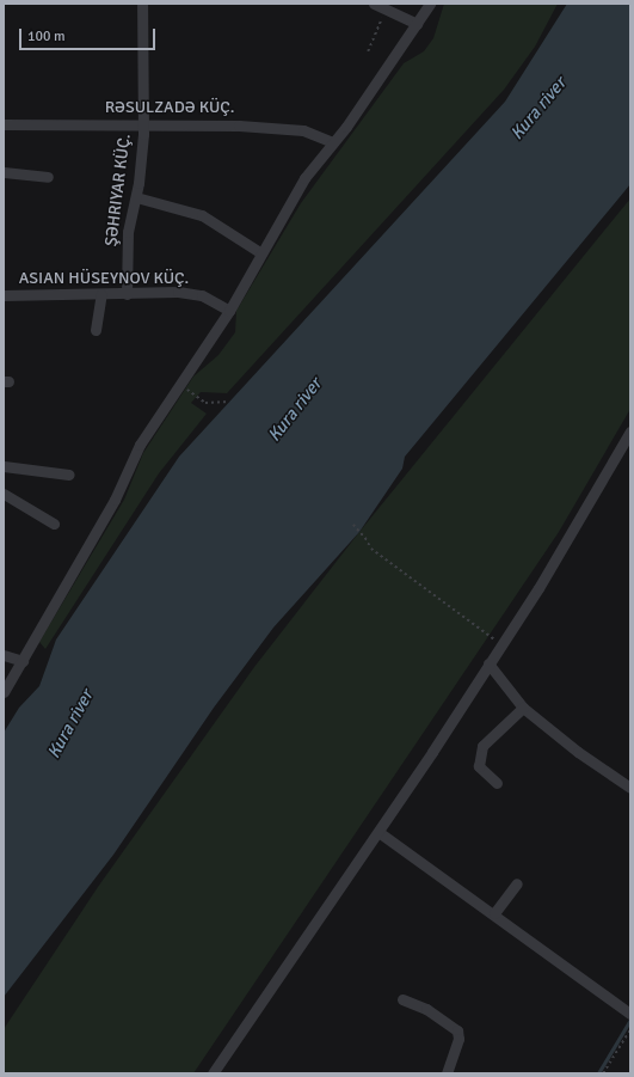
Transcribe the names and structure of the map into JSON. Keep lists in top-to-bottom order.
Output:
{
  "streets": {
    "street": ["RƏSULZADƏ KÜÇ.", "ŞƏHRIYAR KÜÇ.", "ASIAN HÜSEYNOV KÜÇ."]
  },
  "crossings": [
    ["RƏSULZADƏ KÜÇ.", "ŞƏHRIYAR KÜÇ."],
    ["ŞƏHRIYAR KÜÇ.", "ASIAN HÜSEYNOV KÜÇ."]
  ],
  "water": ["Kura river"],
  "scale_bar": "100 m"
}
